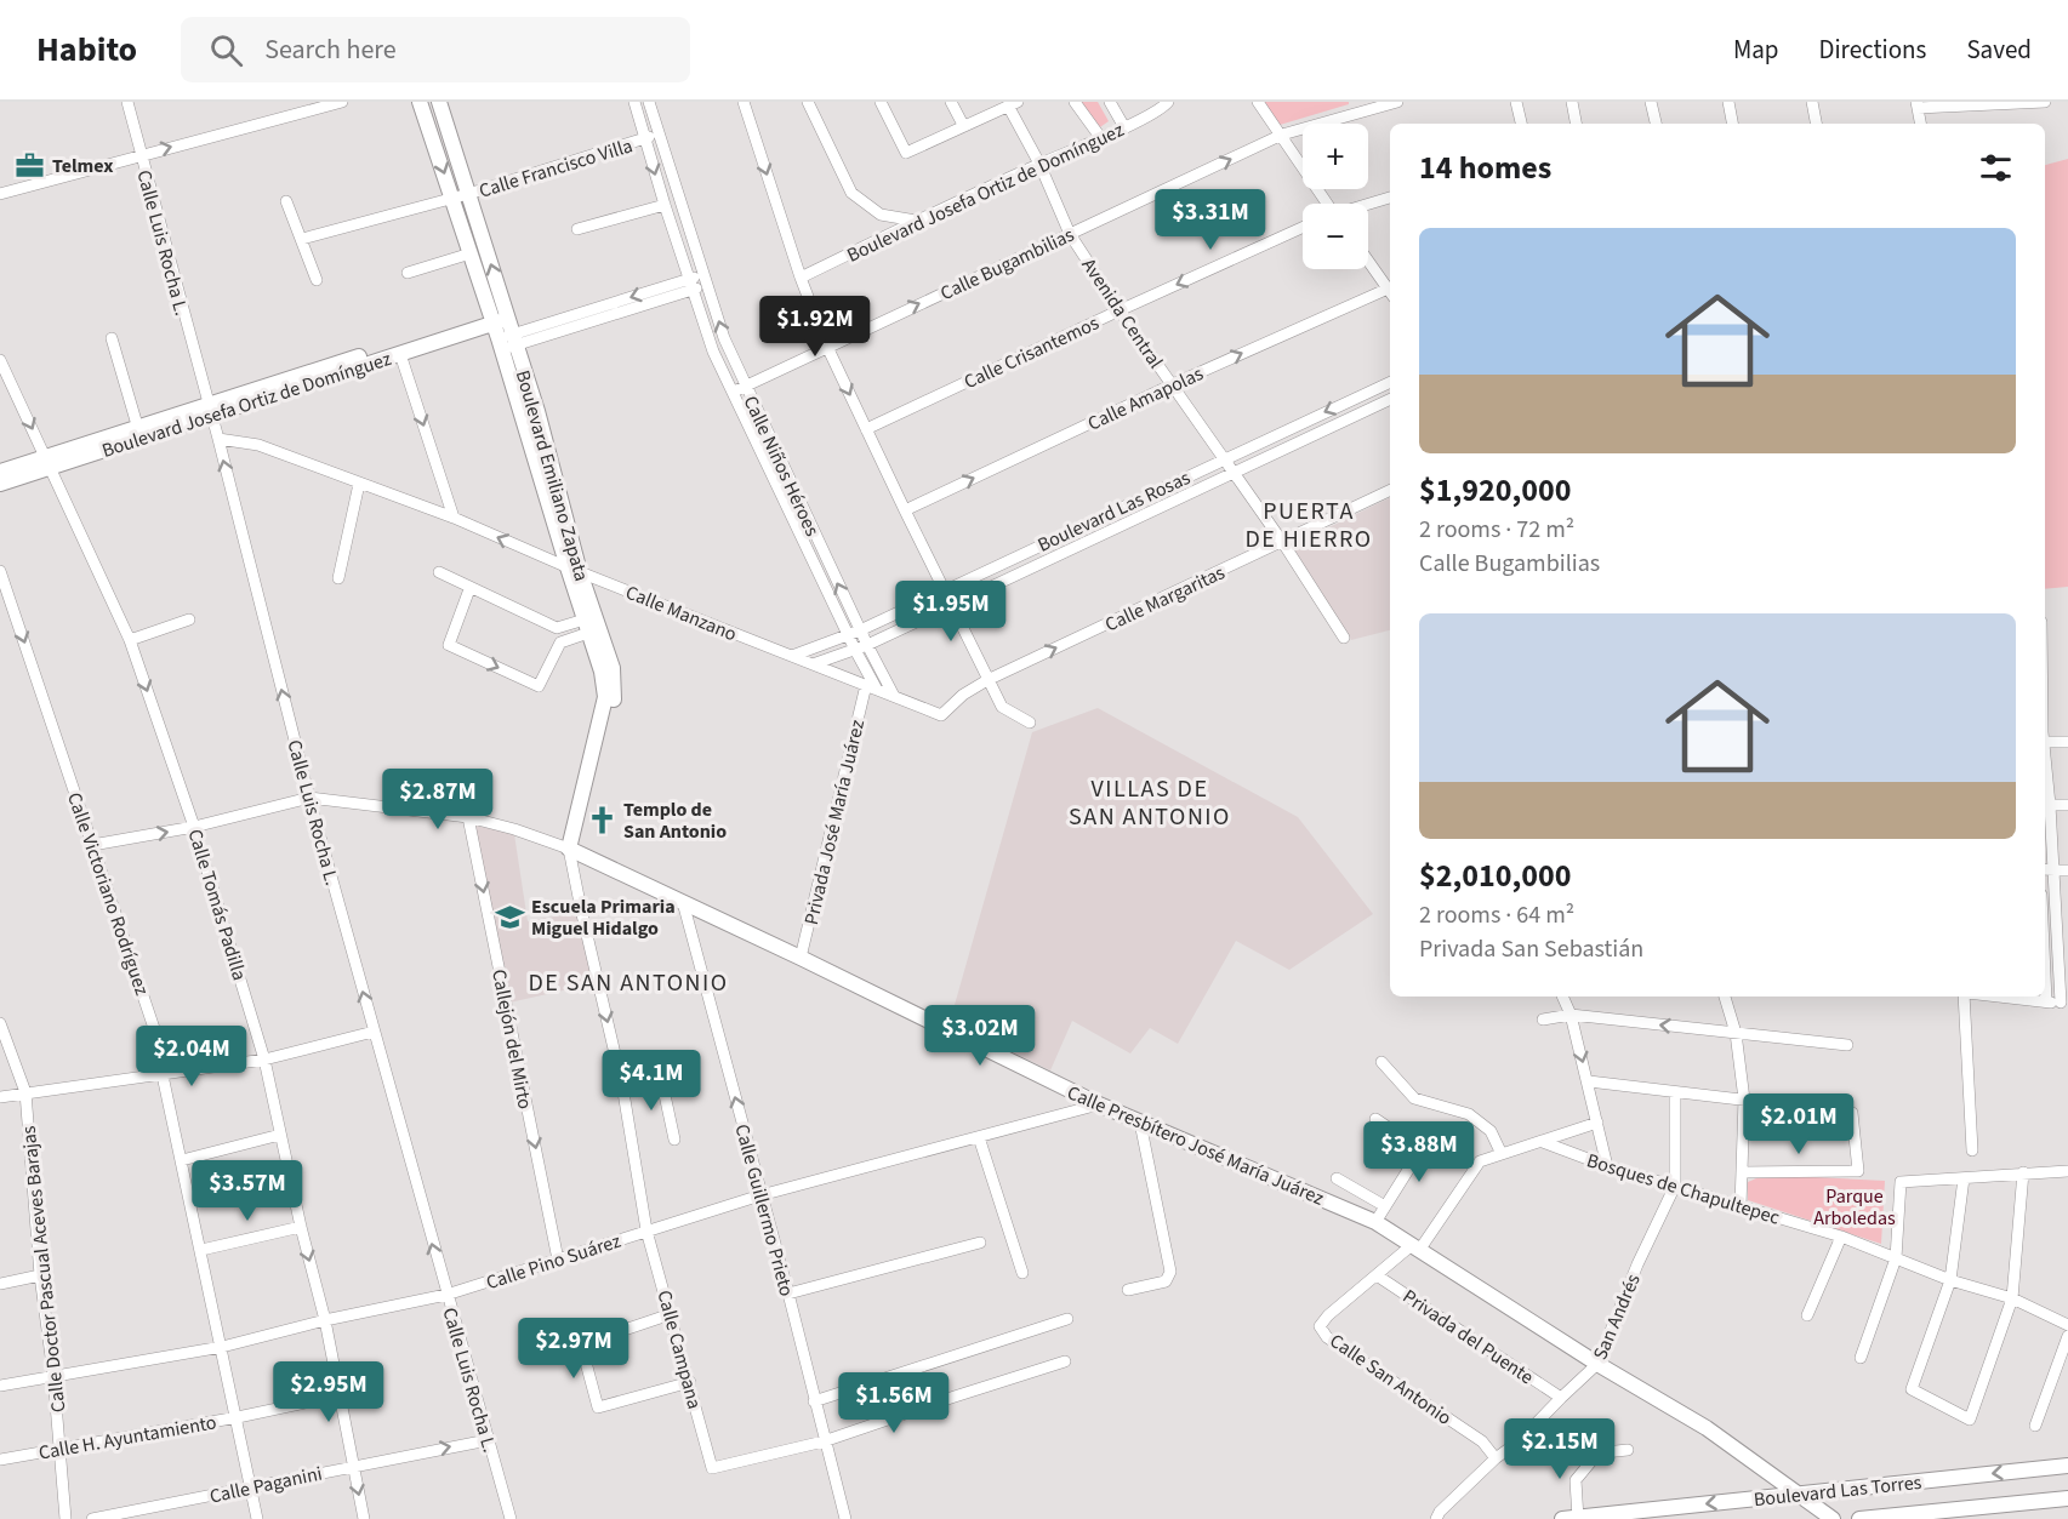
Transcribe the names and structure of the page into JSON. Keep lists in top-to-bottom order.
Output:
{
  "streets": {
    "street": [
      "Calle Francisco Villa",
      "Boulevard Josefa Ortiz de Domínguez",
      "Calle Luis Rocha L.",
      "Calle Bugambilias",
      "Avenida Central",
      "Calle Crisantemos",
      "Calle Amapolas",
      "Calle Niños Héroes",
      "Boulevard Emiliano Zapata",
      "Boulevard Las Rosas",
      "Calle Margaritas",
      "Calle Manzano",
      "Privada José María Juárez",
      "Calle Victoriano Rodríguez",
      "Calle Tomás Padilla",
      "Callejón del Mirto",
      "Calle Presbítero José María Juárez",
      "Bosques de Chapultepec",
      "Calle Guillermo Prieto",
      "Calle Pino Suárez",
      "Calle Doctor Pascual Aceves Barajas",
      "San Andrés",
      "Privada del Puente",
      "Calle Campana",
      "Calle San Antonio",
      "Calle H. Ayuntamiento",
      "Calle Paganini",
      "Boulevard Las Torres"
    ]
  },
  "crossings": [
    ["Calle Francisco Villa", "Calle Niños Héroes"],
    ["Calle Francisco Villa", "Boulevard Emiliano Zapata"],
    ["Boulevard Josefa Ortiz de Domínguez", "Calle Luis Rocha L."],
    ["Boulevard Josefa Ortiz de Domínguez", "Avenida Central"],
    ["Boulevard Josefa Ortiz de Domínguez", "Boulevard Emiliano Zapata"],
    ["Boulevard Josefa Ortiz de Domínguez", "Calle Tomás Padilla"],
    ["Calle Luis Rocha L.", "Calle Manzano"],
    ["Calle Luis Rocha L.", "Calle Presbítero José María Juárez"],
    ["Calle Luis Rocha L.", "Calle Pino Suárez"],
    ["Calle Luis Rocha L.", "Calle Paganini"],
    ["Calle Bugambilias", "Avenida Central"],
    ["Calle Bugambilias", "Calle Niños Héroes"],
    ["Avenida Central", "Calle Crisantemos"],
    ["Avenida Central", "Calle Amapolas"],
    ["Avenida Central", "Boulevard Las Rosas"],
    ["Avenida Central", "Calle Margaritas"],
    ["Calle Niños Héroes", "Boulevard Las Rosas"],
    ["Calle Niños Héroes", "Calle Manzano"],
    ["Calle Niños Héroes", "Privada José María Juárez"],
    ["Boulevard Emiliano Zapata", "Calle Manzano"],
    ["Boulevard Emiliano Zapata", "Calle Presbítero José María Juárez"],
    ["Boulevard Emiliano Zapata", "Calle Campana"],
    ["Boulevard Las Rosas", "Calle Manzano"],
    ["Calle Margaritas", "Calle Manzano"],
    ["Calle Manzano", "Privada José María Juárez"],
    ["Privada José María Juárez", "Calle Presbítero José María Juárez"],
    ["Calle Victoriano Rodríguez", "Calle Pino Suárez"],
    ["Calle Victoriano Rodríguez", "Calle H. Ayuntamiento"],
    ["Calle Victoriano Rodríguez", "Calle Paganini"],
    ["Calle Tomás Padilla", "Calle Pino Suárez"],
    ["Calle Tomás Padilla", "Calle H. Ayuntamiento"],
    ["Calle Tomás Padilla", "Calle Paganini"],
    ["Callejón del Mirto", "Calle Presbítero José María Juárez"],
    ["Callejón del Mirto", "Calle Pino Suárez"],
    ["Calle Presbítero José María Juárez", "Calle Guillermo Prieto"],
    ["Calle Presbítero José María Juárez", "Calle Pino Suárez"],
    ["Calle Presbítero José María Juárez", "San Andrés"],
    ["Calle Presbítero José María Juárez", "Calle Campana"],
    ["Calle Presbítero José María Juárez", "Boulevard Las Torres"],
    ["Bosques de Chapultepec", "San Andrés"],
    ["Calle Guillermo Prieto", "Calle Pino Suárez"],
    ["Calle Guillermo Prieto", "Calle Campana"],
    ["Calle Pino Suárez", "Calle Doctor Pascual Aceves Barajas"],
    ["Calle Pino Suárez", "Calle Campana"],
    ["Calle Doctor Pascual Aceves Barajas", "Calle H. Ayuntamiento"],
    ["San Andrés", "Privada del Puente"],
    ["San Andrés", "Calle San Antonio"],
    ["Privada del Puente", "Calle San Antonio"]
  ],
  "one_way": [
    "Calle Luis Rocha L.",
    "Calle Bugambilias",
    "Calle Crisantemos",
    "Calle Amapolas",
    "Calle Margaritas",
    "Calle Tomás Padilla",
    "Callejón del Mirto",
    "Calle Guillermo Prieto"
  ],
  "districts": ["PUERTA DE HIERRO", "VILLAS DE SAN ANTONIO", "DE SAN ANTONIO"],
  "parks": ["Parque Arboledas"],
  "places": {
    "office": ["Telmex"],
    "church": ["Templo de San Antonio"],
    "school or university": ["Escuela Primaria Miguel Hidalgo"]
  },
  "page": {
    "header": "Habito",
    "search": "Search here",
    "nav": ["Map", "Directions", "Saved"],
    "map_buttons": ["+", "−"],
    "heading": "14 homes",
    "price": [
      "$3.31M",
      "$1.92M",
      "$1.95M",
      "$2.87M",
      "$3.02M",
      "$2.04M",
      "$4.1M",
      "$2.01M",
      "$3.88M",
      "$3.57M",
      "$2.97M",
      "$2.95M",
      "$1.56M",
      "$2.15M"
    ],
    "list": [
      {
        "name": "$1,920,000",
        "note": "2 rooms · 72 m² · Calle Bugambilias"
      },
      {
        "name": "$2,010,000",
        "note": "2 rooms · 64 m² · Privada San Sebastián"
      }
    ]
  }
}
